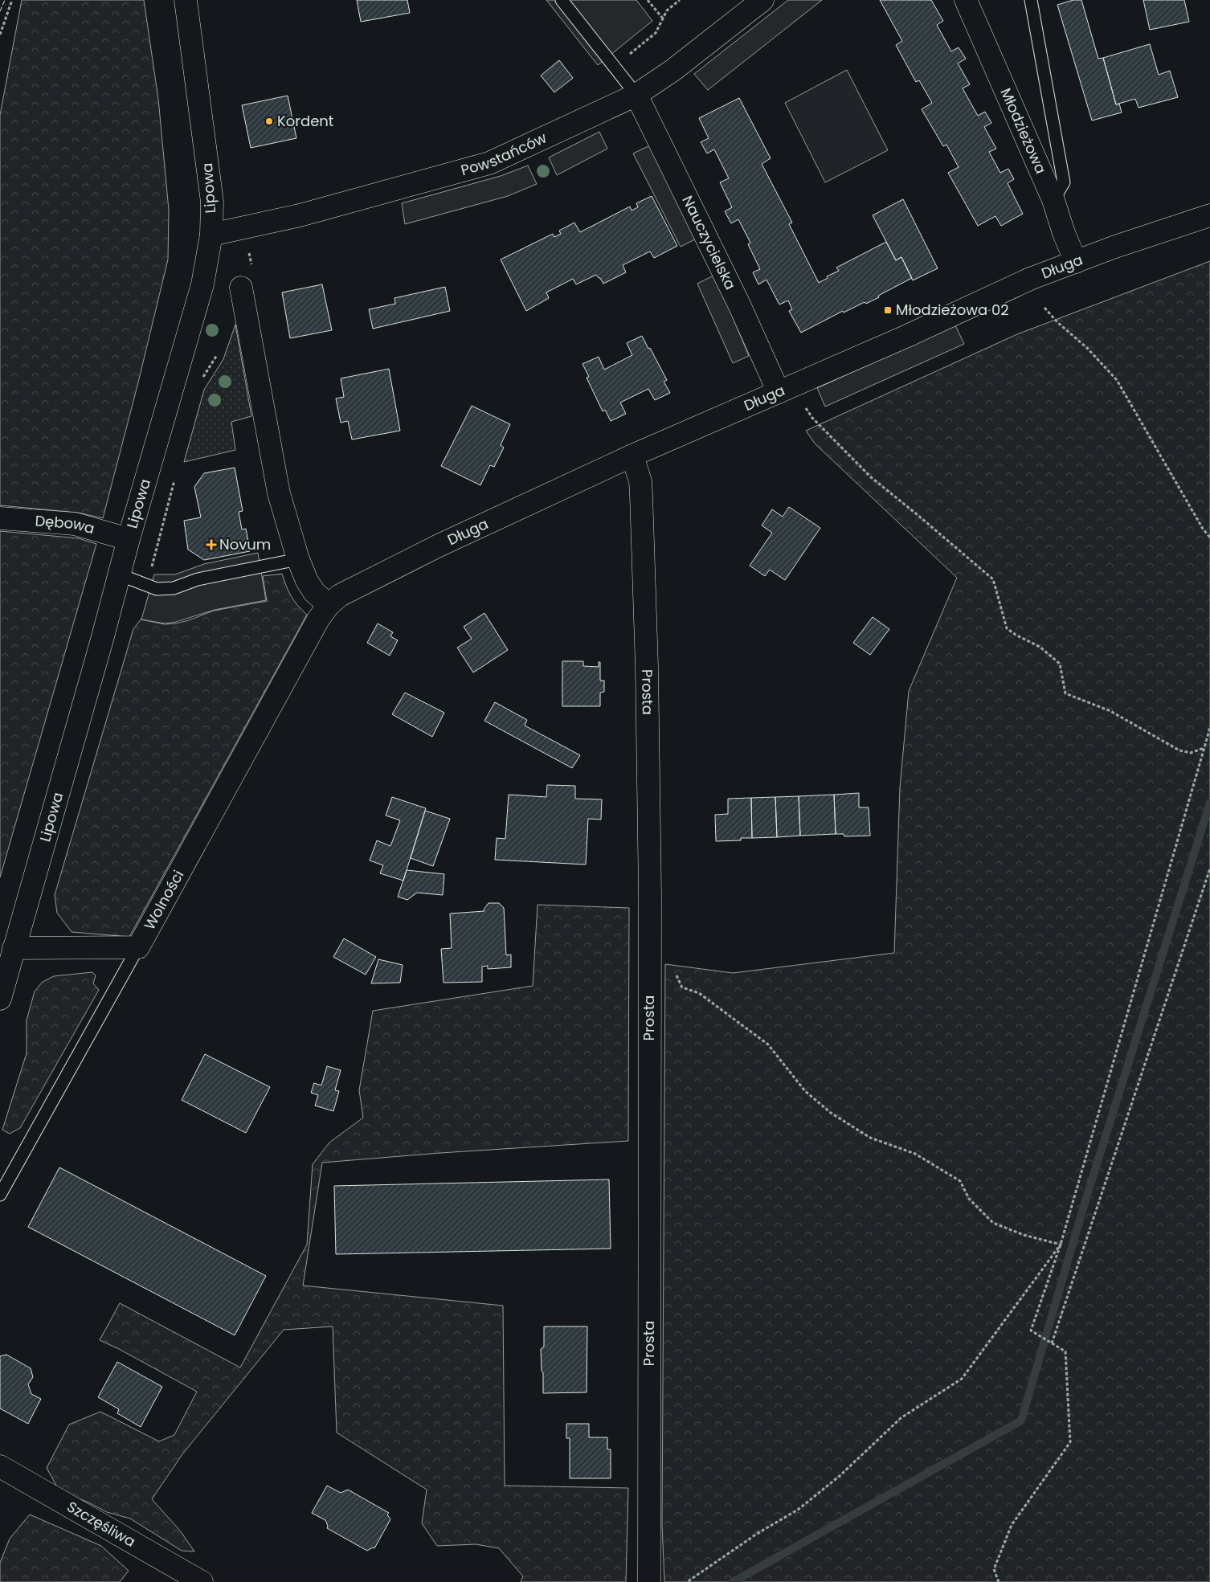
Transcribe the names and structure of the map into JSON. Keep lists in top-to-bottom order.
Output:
{
  "streets": {
    "street": [
      "Młodzieżowa",
      "Powstańców",
      "Lipowa",
      "Nauczycielska",
      "Długa",
      "Dębowa",
      "Prosta",
      "Wolności",
      "Szczęśliwa"
    ]
  },
  "crossings": [
    ["Młodzieżowa", "Długa"],
    ["Powstańców", "Lipowa"],
    ["Powstańców", "Nauczycielska"],
    ["Lipowa", "Dębowa"],
    ["Nauczycielska", "Długa"],
    ["Długa", "Prosta"],
    ["Długa", "Wolności"]
  ],
  "places": {
    "other": ["Kordent"],
    "transit": ["Młodzieżowa 02"],
    "health": ["Novum"]
  }
}
